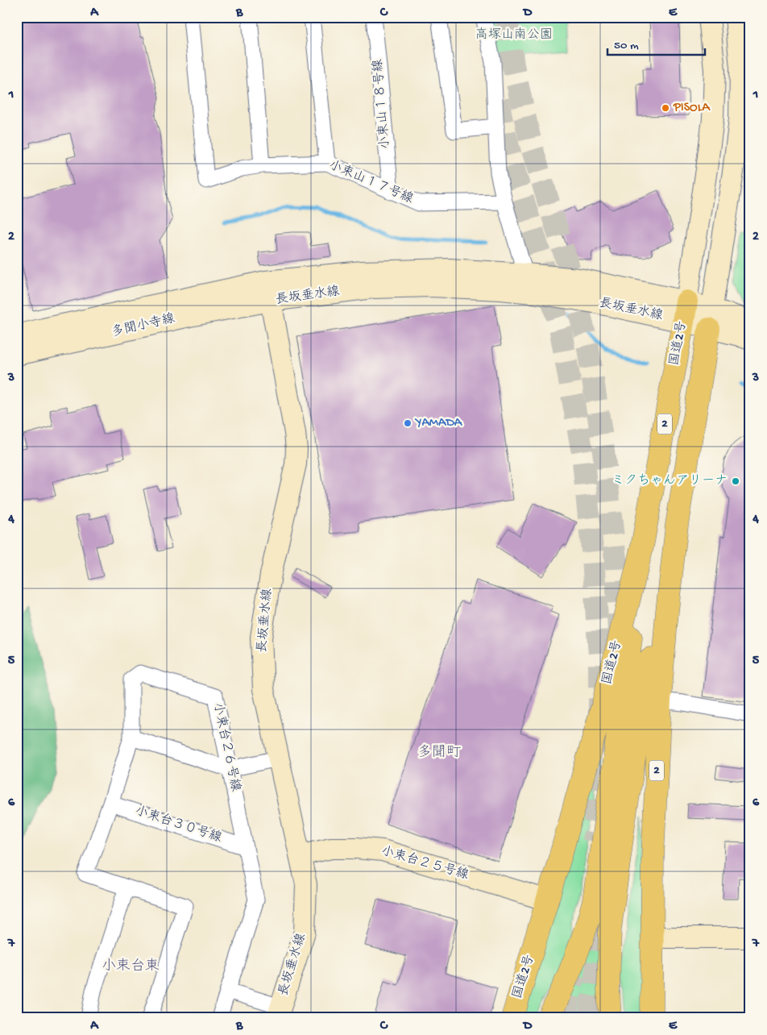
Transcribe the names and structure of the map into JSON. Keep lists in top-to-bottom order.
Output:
{
  "streets": {
    "highway": ["国道2号", "2"],
    "main road": ["長坂垂水線", "多聞小寺線", "小束台２５号線"],
    "street": [
      "小束山１８号線",
      "小束山１７号線",
      "小束台２６号線",
      "小束台３０号線"
    ]
  },
  "crossings": [
    ["小束山１８号線", "小束山１７号線"],
    ["長坂垂水線", "多聞小寺線"],
    ["長坂垂水線", "国道2号"],
    ["長坂垂水線", "小束台２５号線"],
    ["国道2号", "小束台２５号線"],
    ["小束台２６号線", "小束台３０号線"]
  ],
  "districts": ["多聞町", "小束台東"],
  "parks": ["高塚山南公園"],
  "places": ["PISOLA", "YAMADA", "ミクちゃんアリーナ"],
  "scale_bar": "50 m",
  "grid": {
    "columns": [
      "A",
      "B",
      "C",
      "D",
      "E"
    ],
    "rows": [
      "1",
      "2",
      "3",
      "4",
      "5",
      "6",
      "7"
    ]
  }
}
